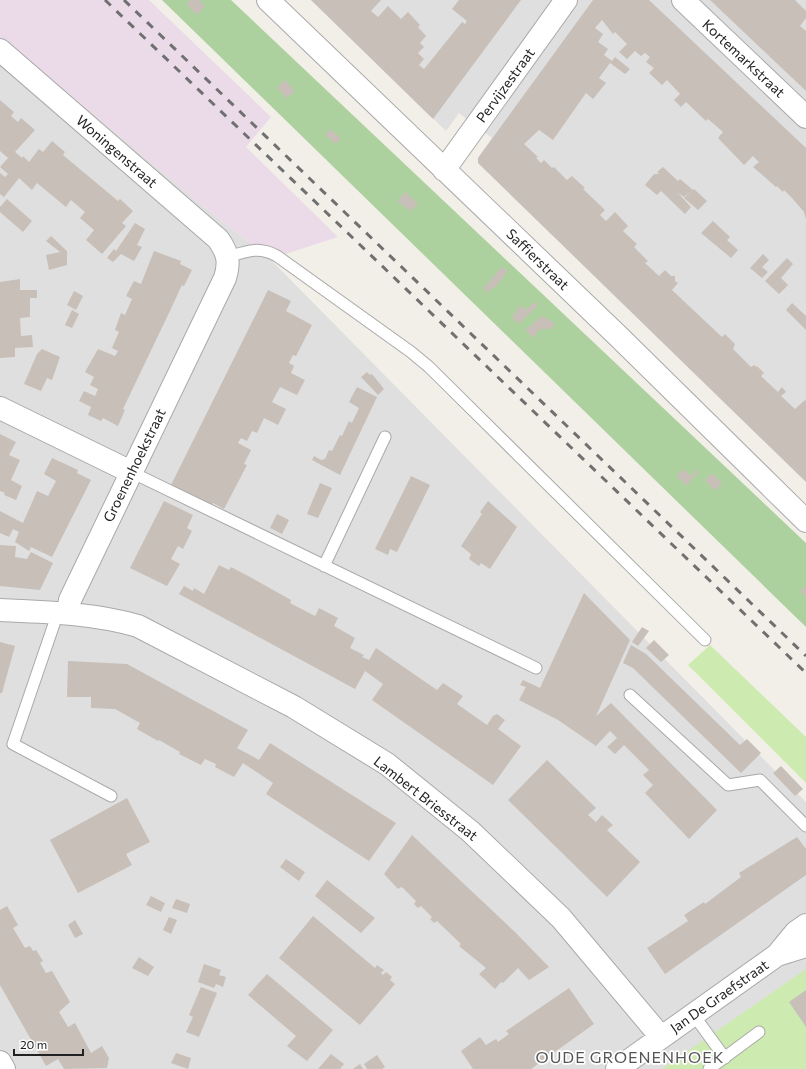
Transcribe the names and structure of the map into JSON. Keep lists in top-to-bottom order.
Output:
{
  "streets": {
    "street": [
      "Kortemarkstraat",
      "Pervijzestraat",
      "Woningenstraat",
      "Saffierstraat",
      "Groenenhoekstraat",
      "Lambert Briesstraat",
      "Jan De Graefstraat"
    ]
  },
  "crossings": [
    ["Pervijzestraat", "Saffierstraat"],
    ["Woningenstraat", "Groenenhoekstraat"],
    ["Groenenhoekstraat", "Lambert Briesstraat"],
    ["Lambert Briesstraat", "Jan De Graefstraat"]
  ],
  "districts": ["OUDE GROENENHOEK"],
  "scale_bar": "20 m"
}
